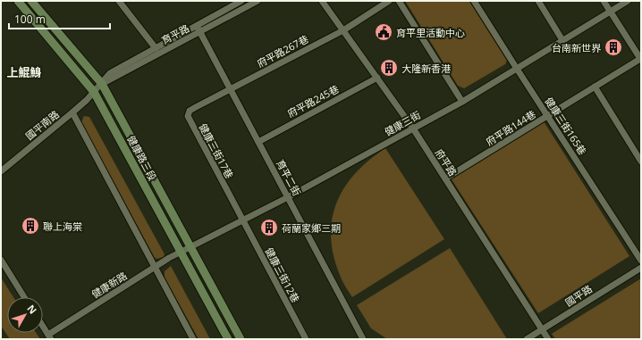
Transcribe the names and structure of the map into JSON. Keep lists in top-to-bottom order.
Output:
{
  "streets": {
    "street": [
      "育平路",
      "府平路267巷",
      "府平路245巷",
      "健康三街",
      "國平南路",
      "健康三街165巷",
      "府平路144巷",
      "健康三街17巷",
      "健康路三段",
      "府平路",
      "育平二街",
      "健康三街12巷",
      "健康新路",
      "國平路"
    ]
  },
  "crossings": [
    ["育平路", "國平南路"],
    ["育平路", "健康路三段"],
    ["育平路", "育平二街"],
    ["府平路267巷", "健康三街17巷"],
    ["府平路267巷", "府平路"],
    ["府平路267巷", "育平二街"],
    ["府平路245巷", "府平路"],
    ["府平路245巷", "育平二街"],
    ["健康三街", "健康三街165巷"],
    ["健康三街", "健康三街17巷"],
    ["健康三街", "健康路三段"],
    ["健康三街", "府平路"],
    ["健康三街", "育平二街"],
    ["健康三街", "健康三街12巷"],
    ["健康三街", "健康新路"],
    ["國平南路", "健康路三段"],
    ["健康三街165巷", "府平路144巷"],
    ["府平路144巷", "府平路"],
    ["健康三街17巷", "育平二街"],
    ["健康三街17巷", "健康三街12巷"],
    ["健康路三段", "健康新路"],
    ["府平路", "國平路"]
  ],
  "districts": ["上鯤鯓"],
  "places": {
    "public building": ["育平里活動中心"],
    "building": [
      "台南新世界",
      "大隆新香港",
      "聯上海棠",
      "荷蘭家鄉三期"
    ]
  },
  "scale_bar": "100 m",
  "north": "top right"
}
